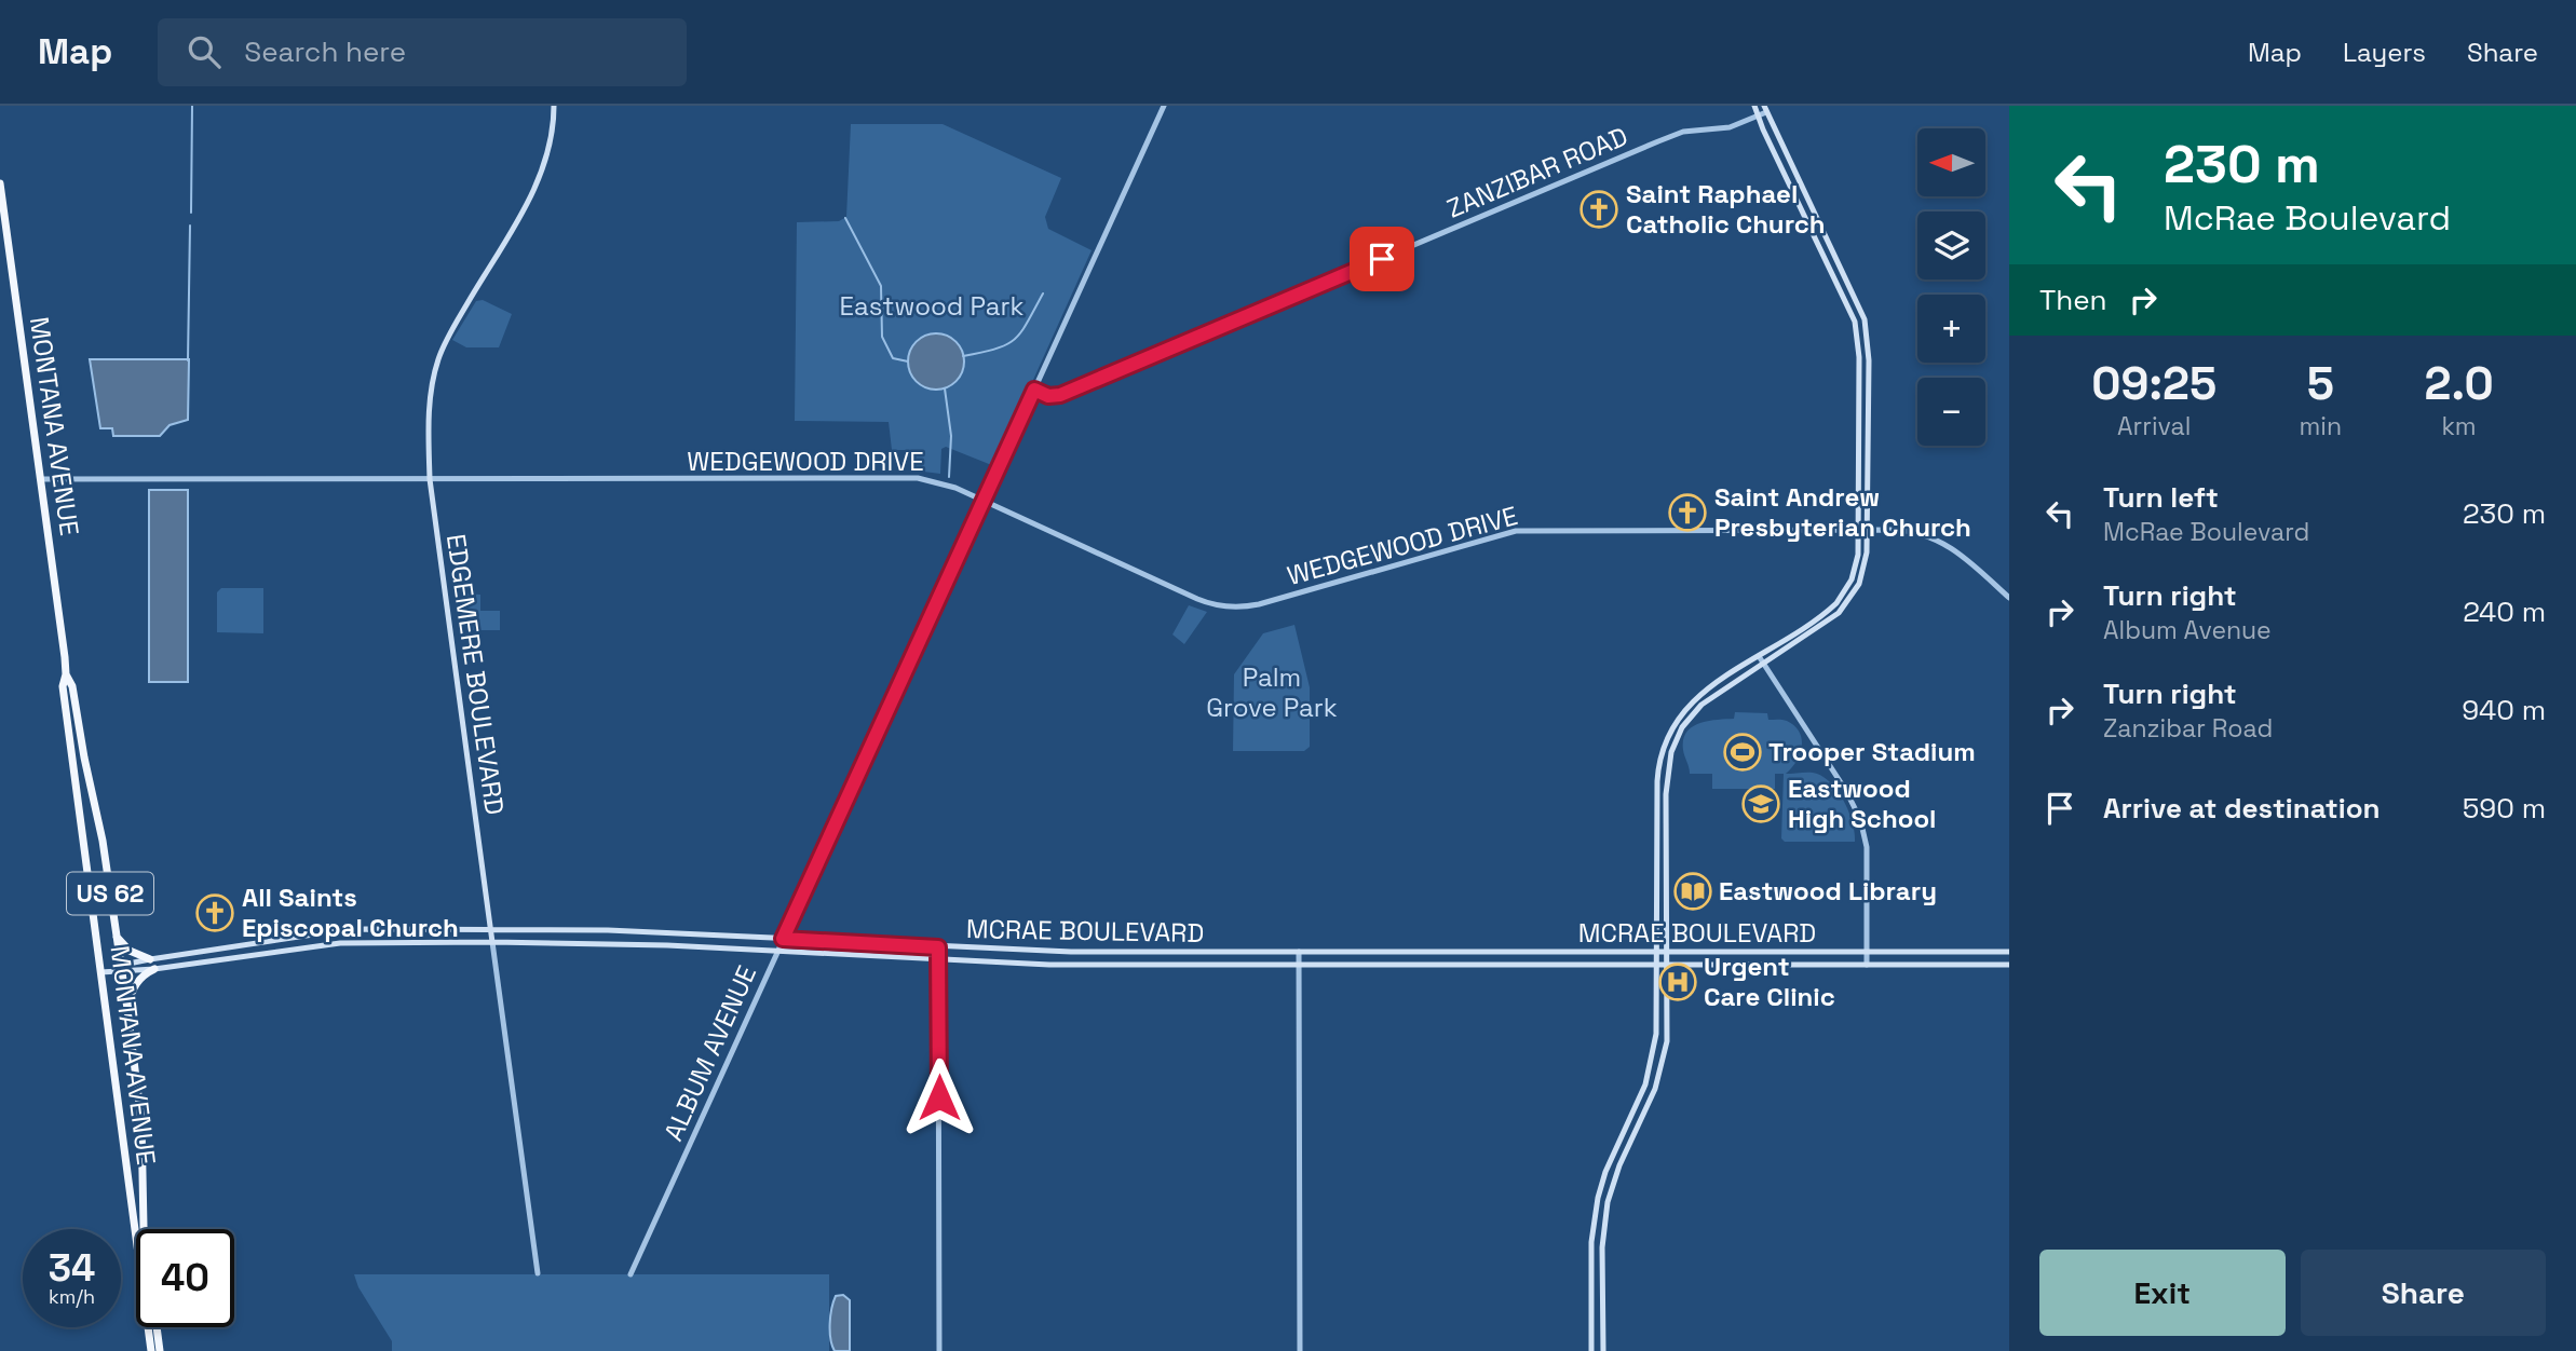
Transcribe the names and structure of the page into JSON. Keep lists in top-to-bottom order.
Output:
{
  "streets": {
    "highway": ["MONTANA AVENUE", "US 62"],
    "main road": ["EDGEMERE BOULEVARD", "MCRAE BOULEVARD"],
    "street": ["ZANZIBAR ROAD", "WEDGEWOOD DRIVE", "ALBUM AVENUE"]
  },
  "crossings": [
    ["ZANZIBAR ROAD", "ALBUM AVENUE"],
    ["MONTANA AVENUE", "WEDGEWOOD DRIVE"],
    ["MONTANA AVENUE", "MCRAE BOULEVARD"],
    ["WEDGEWOOD DRIVE", "EDGEMERE BOULEVARD"],
    ["WEDGEWOOD DRIVE", "ALBUM AVENUE"],
    ["EDGEMERE BOULEVARD", "MCRAE BOULEVARD"],
    ["MCRAE BOULEVARD", "ALBUM AVENUE"]
  ],
  "parks": ["Eastwood Park", "Palm Grove Park"],
  "places": {
    "church": ["Saint Raphael Catholic Church", "Saint Andrew Presbyterian Church", "All Saints Episcopal Church"],
    "sports": ["Trooper Stadium"],
    "school or university": ["Eastwood High School"],
    "library": ["Eastwood Library"],
    "hospital": ["Urgent Care Clinic"]
  },
  "north": "left",
  "page": {
    "header": "Map",
    "search": "Search here",
    "nav": ["Map", "Layers", "Share"],
    "turn": ["230 m", "McRae Boulevard"],
    "map_buttons": ["+", "−"],
    "then": "Then",
    "eta": [
      "09:25",
      "Arrival",
      "5",
      "min",
      "2.0",
      "km"
    ],
    "list": [
      {
        "name": "Turn left",
        "note": "McRae Boulevard",
        "value": "230 m"
      },
      {
        "name": "Turn right",
        "note": "Album Avenue",
        "value": "240 m"
      },
      {
        "name": "Turn right",
        "note": "Zanzibar Road",
        "value": "940 m"
      },
      {
        "name": "Arrive at destination",
        "value": "590 m"
      }
    ],
    "speed": "34 km/h",
    "limit": "40",
    "buttons": ["Exit", "Share"]
  }
}
